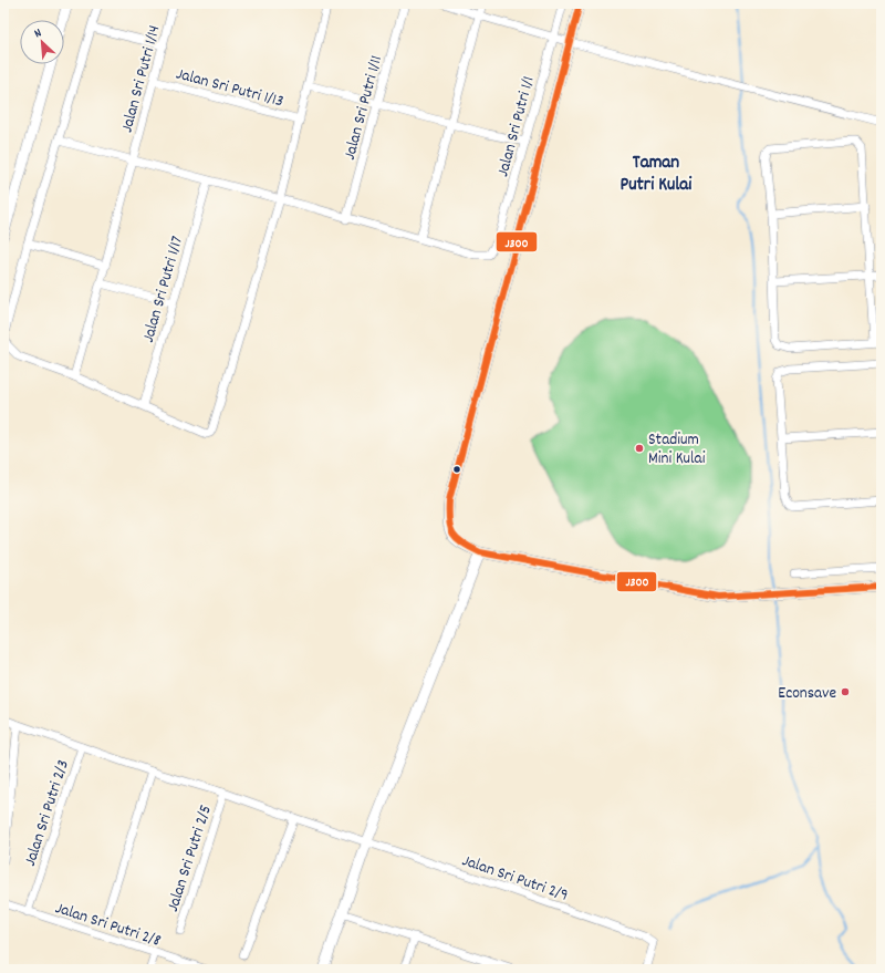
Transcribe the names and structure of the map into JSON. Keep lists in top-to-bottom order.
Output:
{
  "streets": {
    "street": [
      "Jalan Sri Putri 1/14",
      "Jalan Sri Putri 1/13",
      "Jalan Sri Putri 1/11",
      "Jalan Sri Putri 1/1",
      "Jalan Sri Putri 1/17",
      "Jalan Sri Putri 2/3",
      "Jalan Sri Putri 2/5",
      "Jalan Sri Putri 2/9",
      "Jalan Sri Putri 2/8"
    ]
  },
  "crossings": [
    ["Jalan Sri Putri 1/14", "Jalan Sri Putri 1/13"],
    ["Jalan Sri Putri 2/3", "Jalan Sri Putri 2/9"],
    ["Jalan Sri Putri 2/3", "Jalan Sri Putri 2/8"],
    ["Jalan Sri Putri 2/5", "Jalan Sri Putri 2/9"]
  ],
  "districts": ["Taman Putri Kulai"],
  "places": ["Stadium Mini Kulai", "Econsave"],
  "lines": ["transit line J300"],
  "north": "top left"
}
